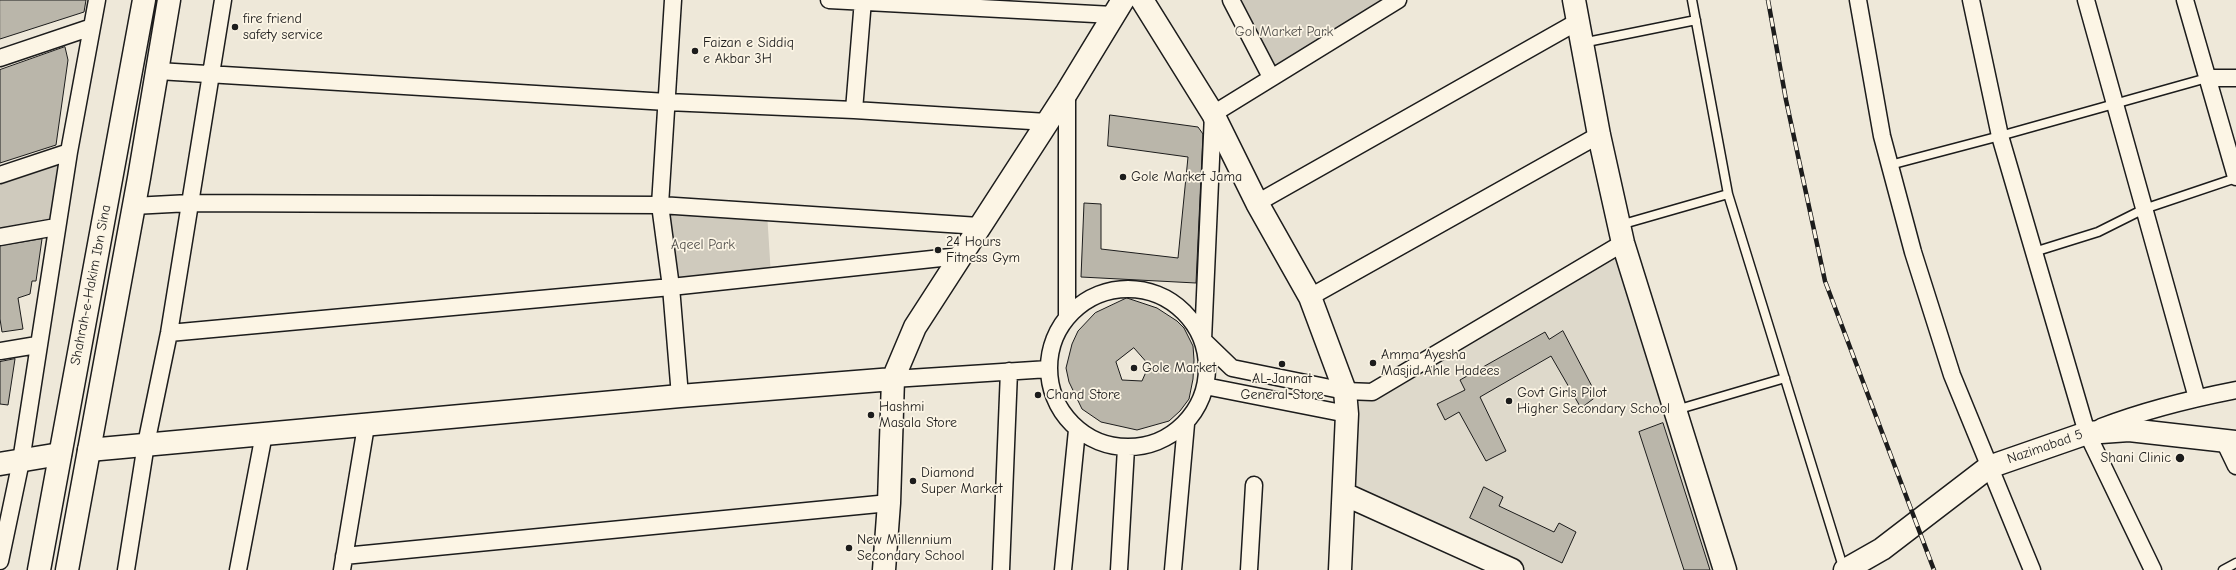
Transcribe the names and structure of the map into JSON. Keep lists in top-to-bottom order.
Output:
{
  "streets": {
    "main road": ["Shahrah-e-Hakim Ibn Sina", "Nazimabad 5"]
  },
  "parks": ["Gol Market Park", "Aqeel Park"],
  "places": [
    "fire friend safety service",
    "Faizan e Siddiq e Akbar 3H",
    "Gole Market Jama",
    "24 Hours Fitness Gym",
    "Amma Ayesha Masjid Ahle Hadees",
    "AL-Jannat General Store",
    "Gole Market",
    "Chand Store",
    "Govt Girls Pilot Higher Secondary School",
    "Hashmi Masala Store",
    "Shani Clinic",
    "Diamond Super Market",
    "New Millennium Secondary School"
  ]
}
